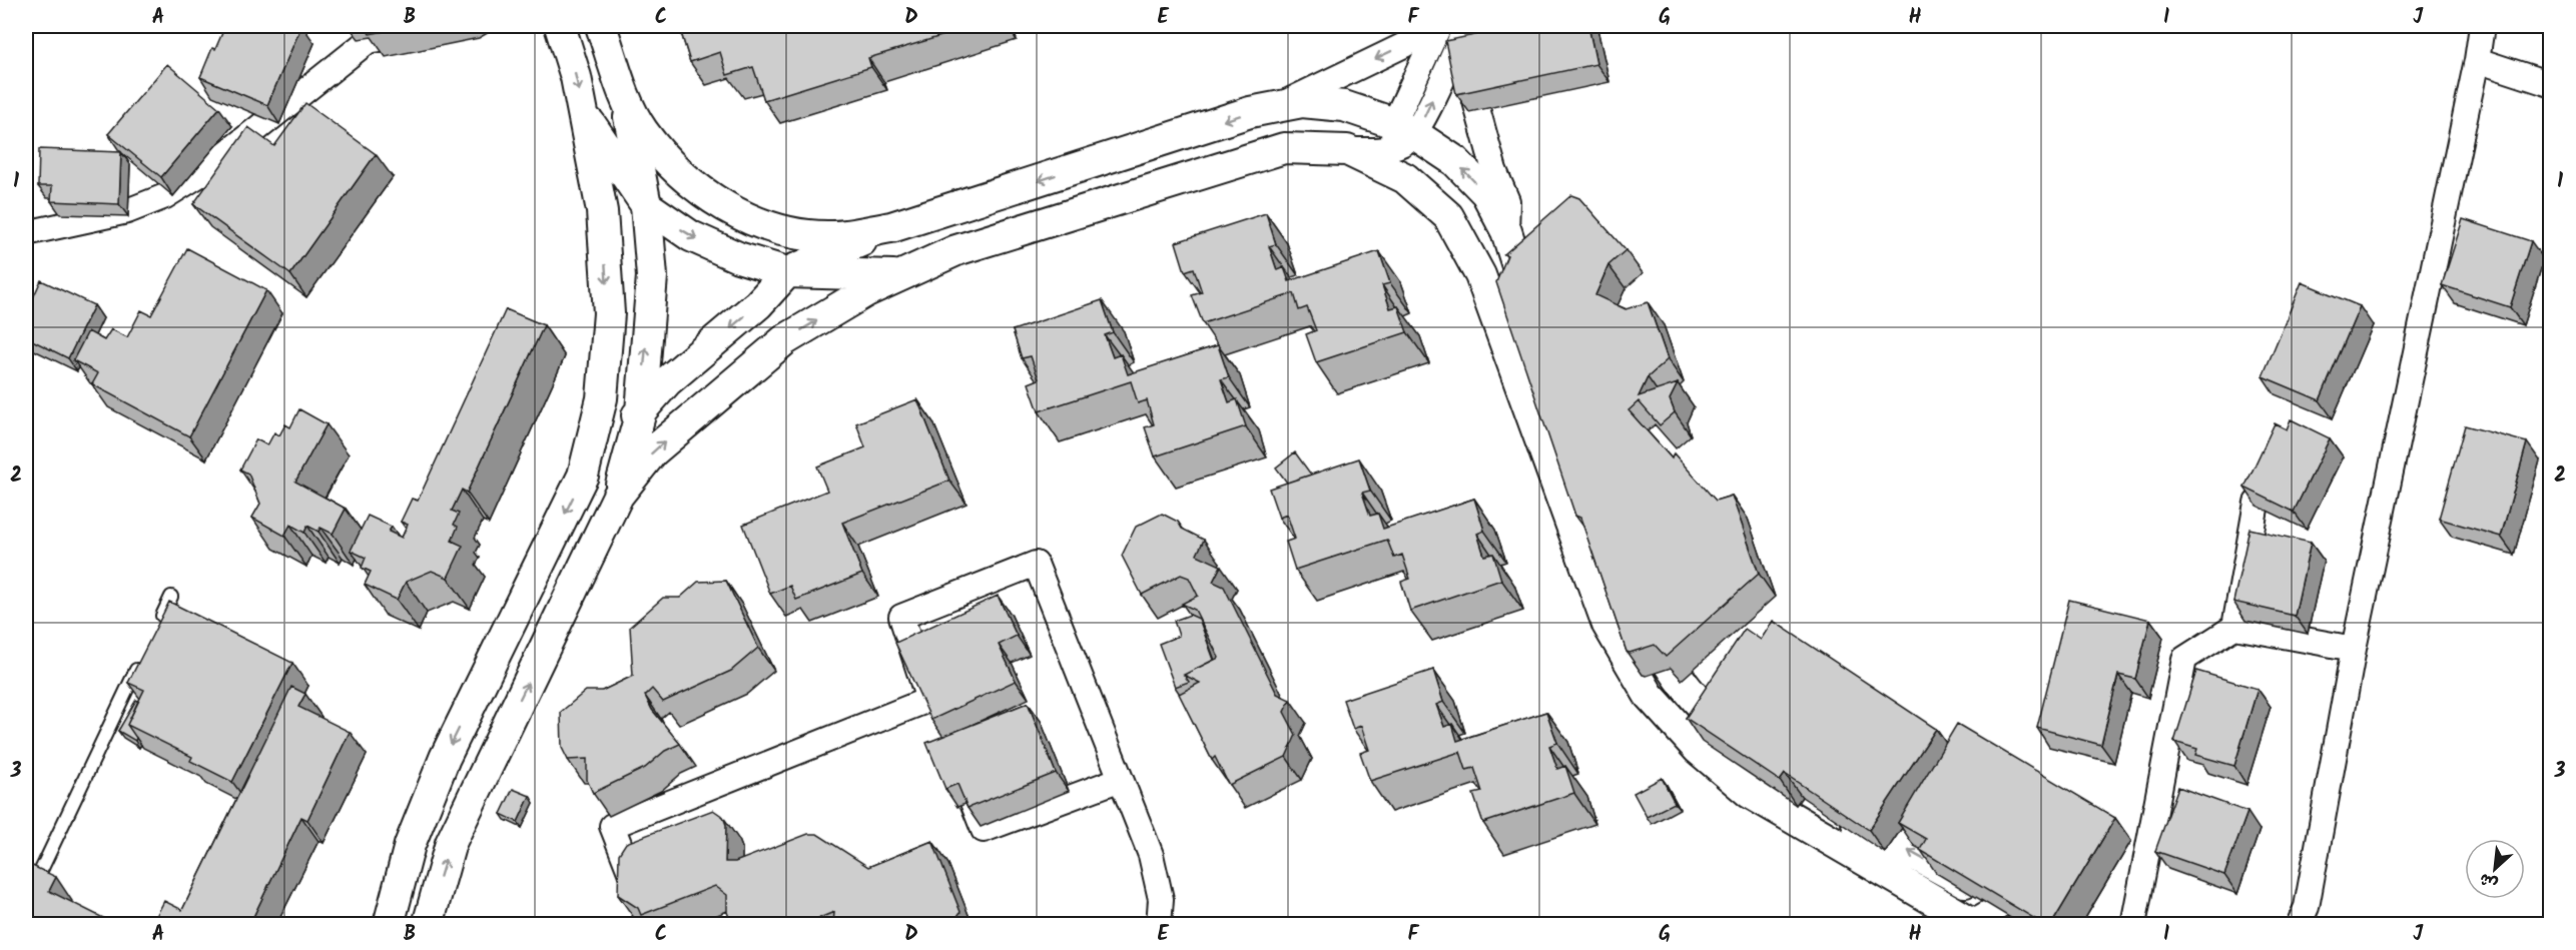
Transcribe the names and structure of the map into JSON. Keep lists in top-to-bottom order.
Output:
{
  "north": "bottom left",
  "grid": {
    "columns": [
      "A",
      "B",
      "C",
      "D",
      "E",
      "F",
      "G",
      "H",
      "I",
      "J"
    ],
    "rows": ["1", "2", "3"]
  }
}
